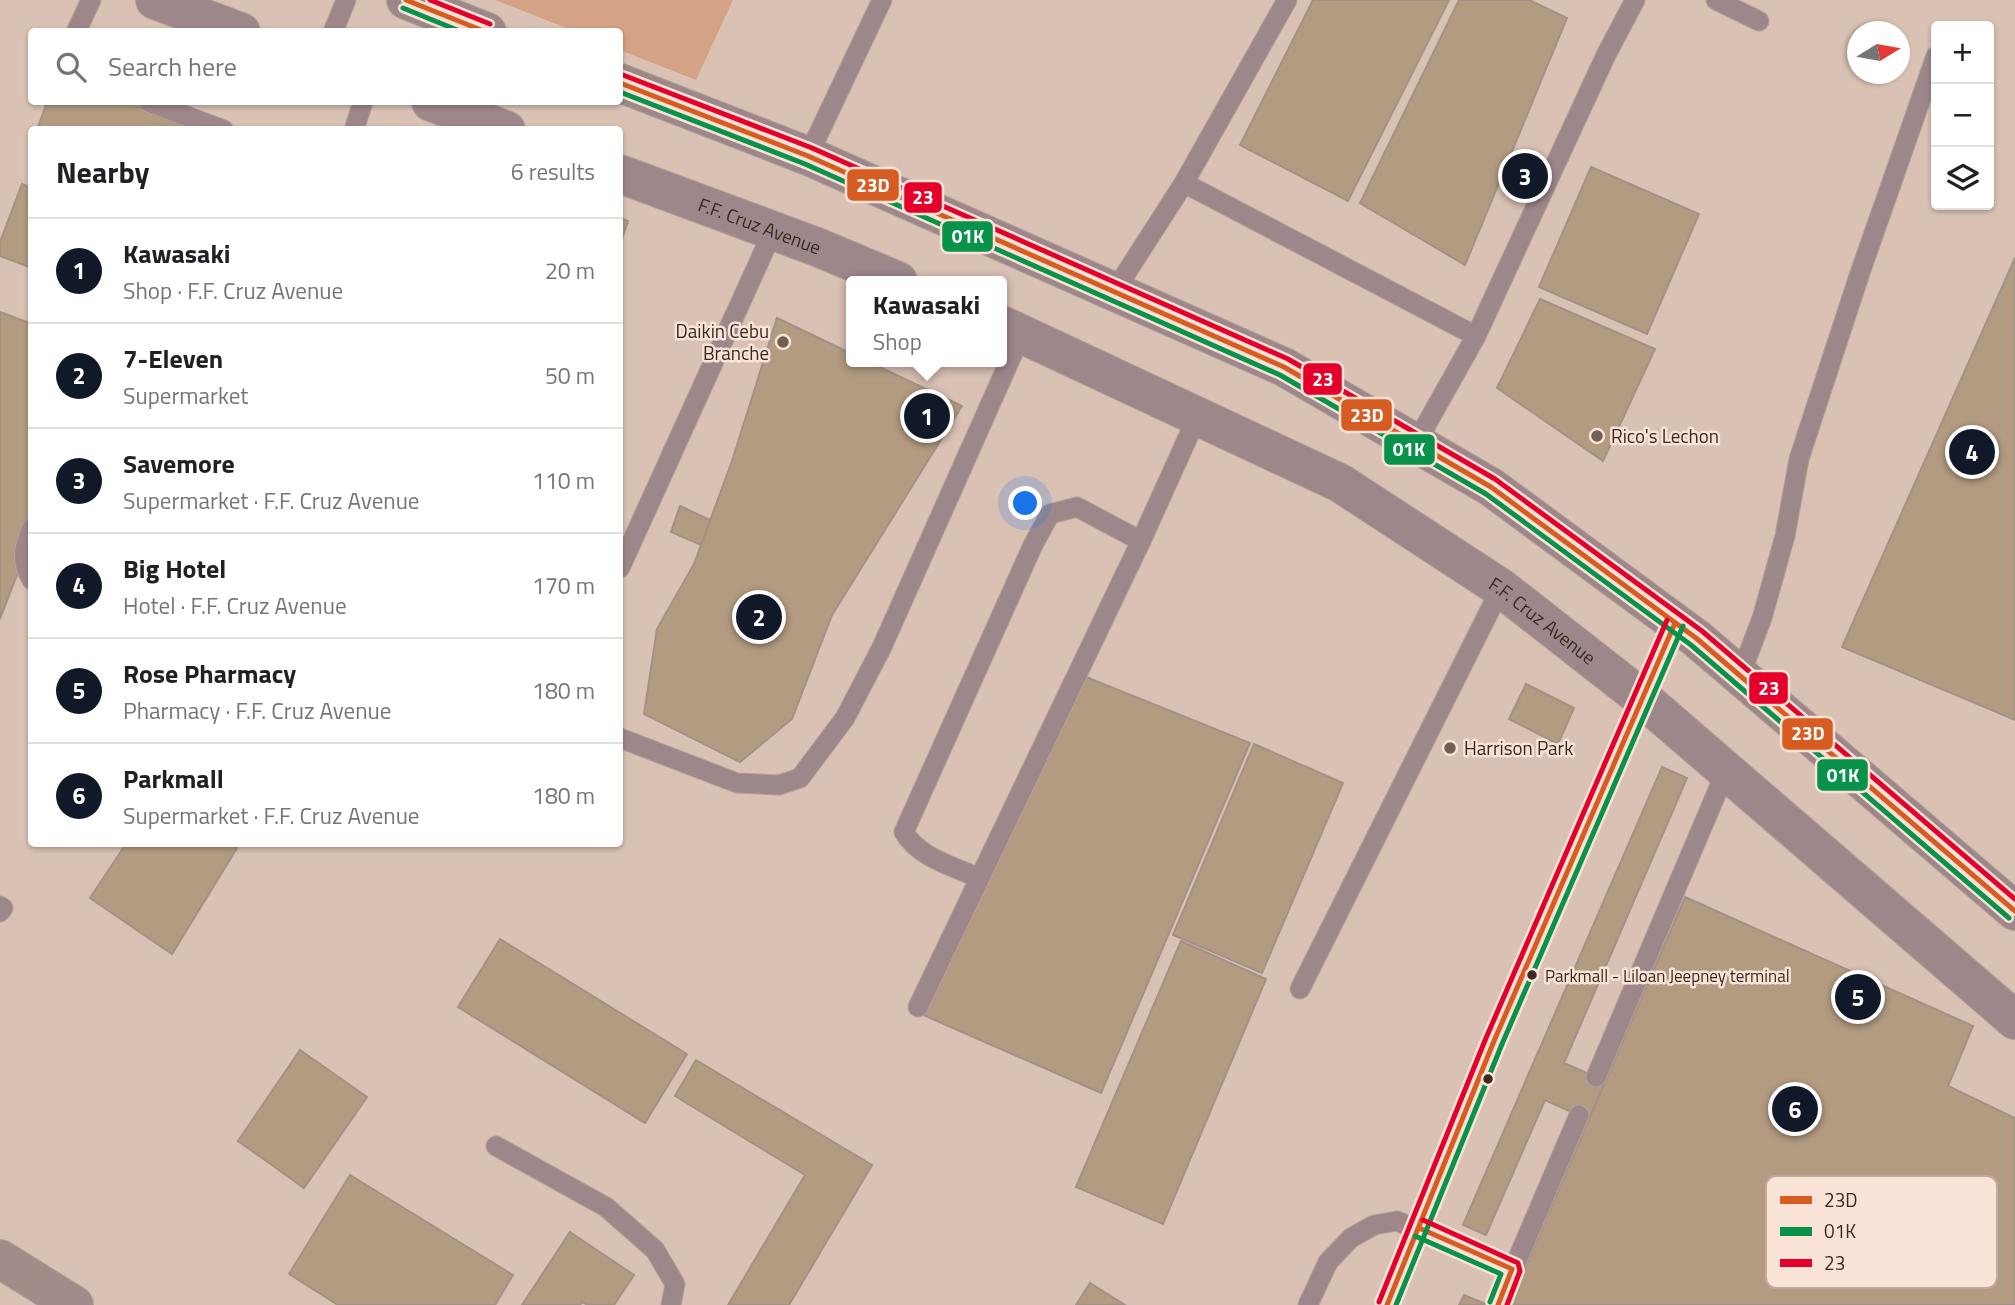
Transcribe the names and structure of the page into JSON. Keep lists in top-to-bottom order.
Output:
{
  "streets": {
    "street": ["F.F. Cruz Avenue"]
  },
  "places": [
    "Daikin Cebu Branche",
    "Rico's Lechon",
    "Harrison Park",
    "Parkmall - Liloan Jeepney terminal"
  ],
  "lines": ["transit line 23D", "transit line 23", "transit line 01K"],
  "legend": ["23D", "01K", "23"],
  "north": "right",
  "page": {
    "map_buttons": ["+", "−"],
    "search": "Search here",
    "heading": ["Nearby", "6 results"],
    "pins": [
      "3",
      "1",
      "4",
      "2",
      "5",
      "6"
    ],
    "list": [
      {
        "mark": "1",
        "name": "Kawasaki",
        "note": "Shop · F.F. Cruz Avenue",
        "value": "20 m"
      },
      {
        "mark": "2",
        "name": "7-Eleven",
        "note": "Supermarket",
        "value": "50 m"
      },
      {
        "mark": "3",
        "name": "Savemore",
        "note": "Supermarket · F.F. Cruz Avenue",
        "value": "110 m"
      },
      {
        "mark": "4",
        "name": "Big Hotel",
        "note": "Hotel · F.F. Cruz Avenue",
        "value": "170 m"
      },
      {
        "mark": "5",
        "name": "Rose Pharmacy",
        "note": "Pharmacy · F.F. Cruz Avenue",
        "value": "180 m"
      },
      {
        "mark": "6",
        "name": "Parkmall",
        "note": "Supermarket · F.F. Cruz Avenue",
        "value": "180 m"
      }
    ],
    "popup": ["Kawasaki", "Shop"]
  }
}
